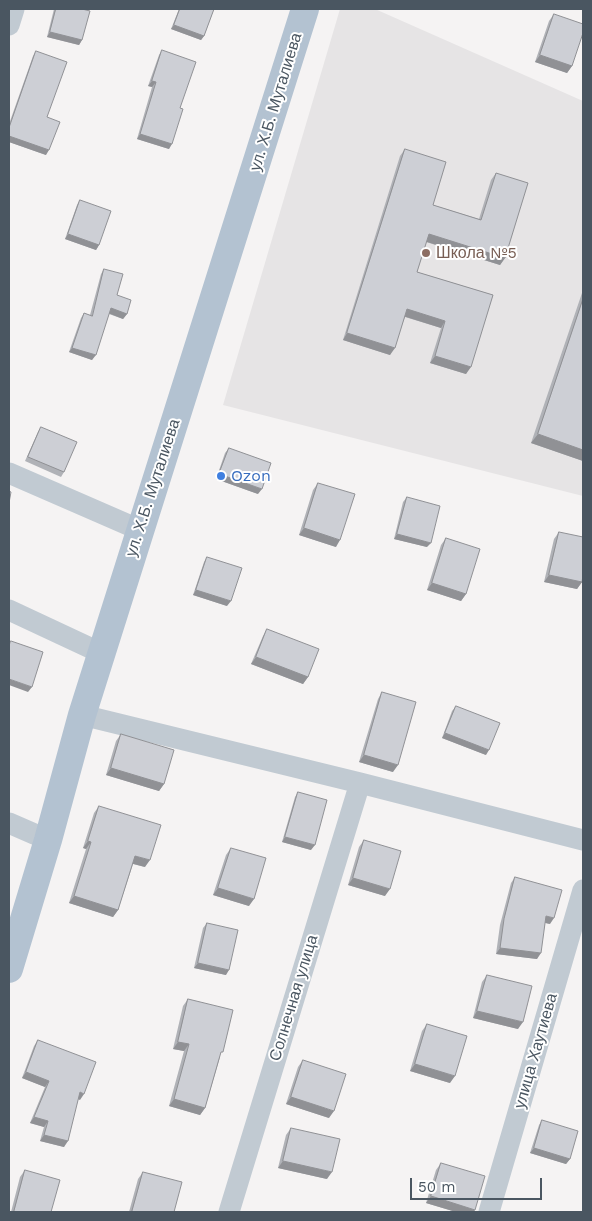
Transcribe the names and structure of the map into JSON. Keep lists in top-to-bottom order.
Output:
{
  "streets": {
    "main road": ["ул. Х.Б. Муталиева"],
    "street": ["Солнечная улица", "улица Хаутиева"]
  },
  "places": ["Школа №5", "Ozon"],
  "scale_bar": "50 m"
}
